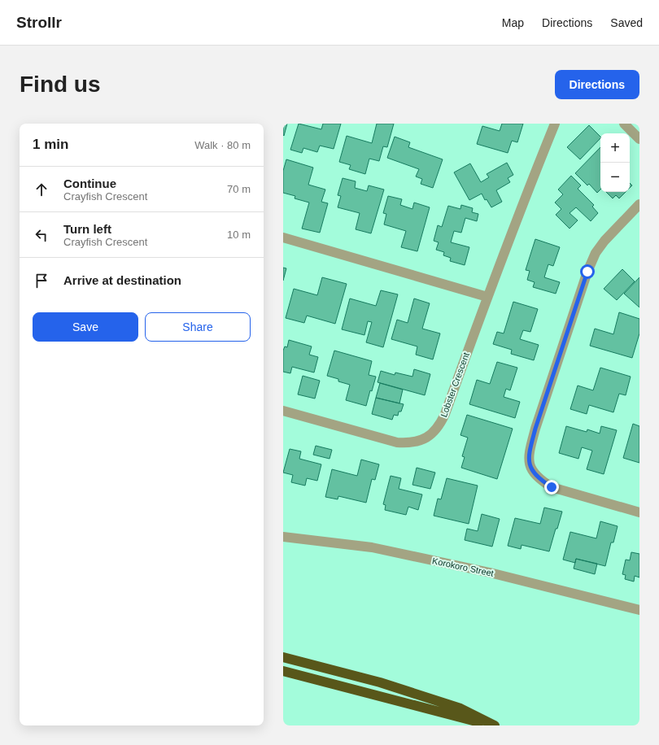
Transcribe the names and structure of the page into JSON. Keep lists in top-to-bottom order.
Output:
{
  "streets": {
    "street": ["Lobster Crescent", "Korokoro Street"]
  },
  "page": {
    "header": "Strollr",
    "nav": ["Map", "Directions", "Saved"],
    "buttons": [
      "Directions",
      ["Save", "Share"]
    ],
    "title": "Find us",
    "heading": ["1 min", "Walk · 80 m"],
    "map_buttons": ["+", "−"],
    "list": [
      ["Continue", "Crayfish Crescent", "70 m"],
      ["Turn left", "Crayfish Crescent", "10 m"],
      "Arrive at destination"
    ]
  }
}
